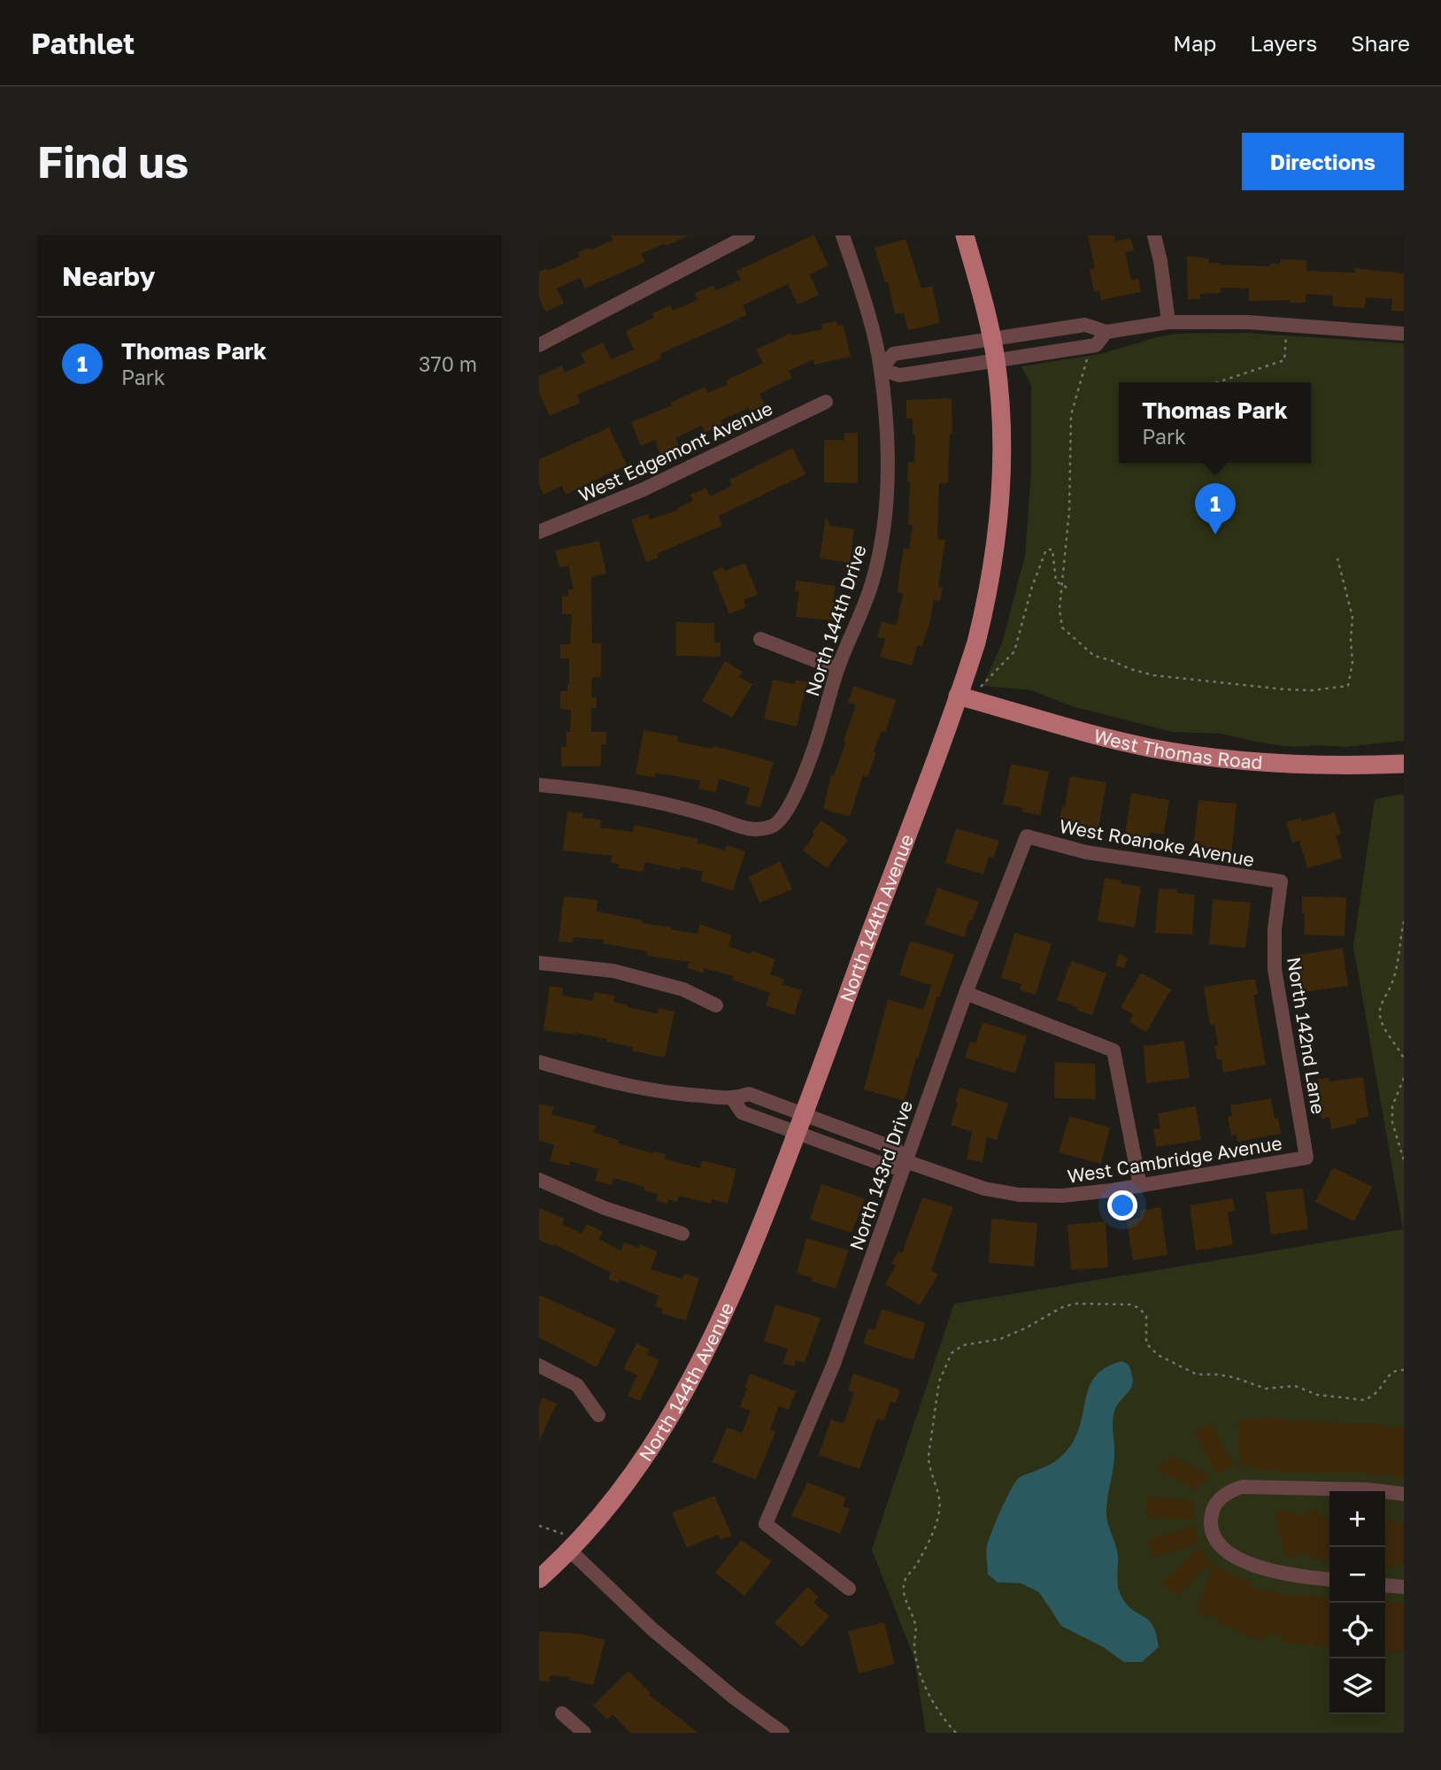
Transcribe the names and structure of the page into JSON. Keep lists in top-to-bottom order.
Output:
{
  "streets": {
    "main road": ["West Thomas Road", "North 144th Avenue"],
    "street": [
      "West Edgemont Avenue",
      "North 144th Drive",
      "West Roanoke Avenue",
      "North 142nd Lane",
      "West Cambridge Avenue",
      "North 143rd Drive"
    ]
  },
  "crossings": [
    ["West Thomas Road", "North 144th Avenue"],
    ["West Roanoke Avenue", "North 142nd Lane"],
    ["West Roanoke Avenue", "North 143rd Drive"],
    ["North 144th Avenue", "West Cambridge Avenue"],
    ["North 142nd Lane", "West Cambridge Avenue"],
    ["West Cambridge Avenue", "North 143rd Drive"]
  ],
  "page": {
    "header": "Pathlet",
    "nav": ["Map", "Layers", "Share"],
    "buttons": "Directions",
    "title": "Find us",
    "heading": "Nearby",
    "list": [
      {
        "mark": "1",
        "name": "Thomas Park",
        "note": "Park",
        "value": "370 m"
      }
    ],
    "popup": ["Thomas Park", "Park"],
    "pins": "1",
    "map_buttons": ["+", "−"]
  }
}
